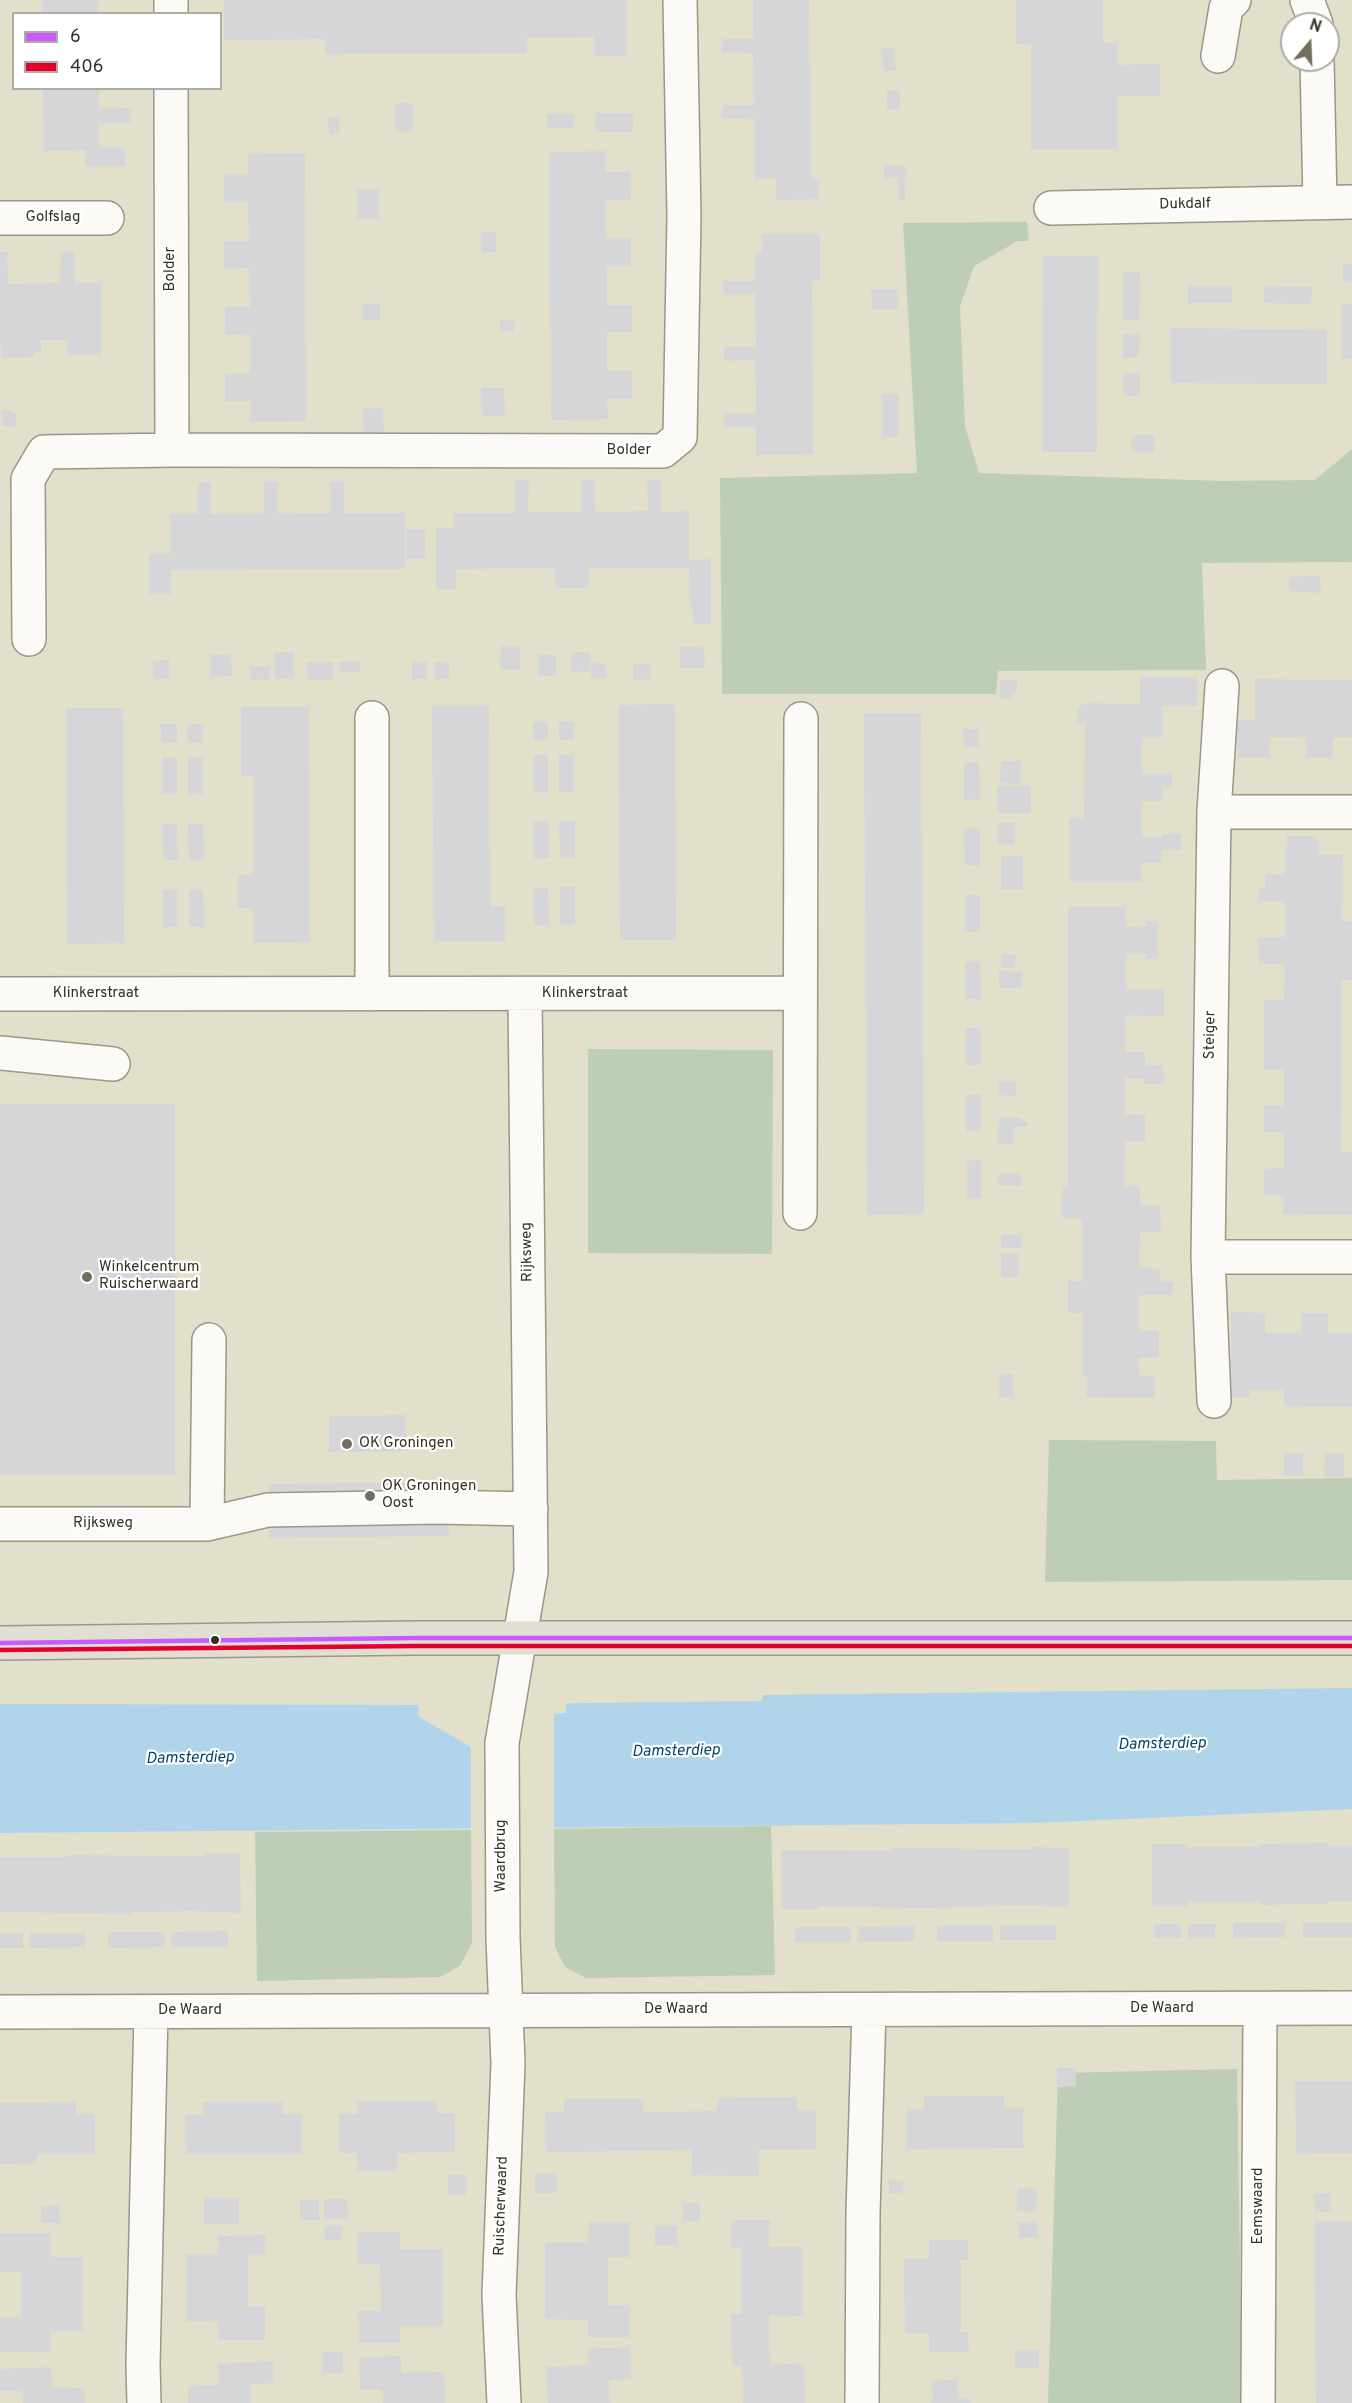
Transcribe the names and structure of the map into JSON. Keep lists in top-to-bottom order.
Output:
{
  "streets": {
    "street": [
      "Dukdalf",
      "Golfslag",
      "Bolder",
      "Klinkerstraat",
      "Steiger",
      "Rijksweg",
      "Waardbrug",
      "De Waard",
      "Ruischerwaard",
      "Eemswaard"
    ]
  },
  "crossings": [
    ["Klinkerstraat", "Rijksweg"],
    ["Rijksweg", "Waardbrug"],
    ["Waardbrug", "De Waard"],
    ["Waardbrug", "Ruischerwaard"],
    ["De Waard", "Ruischerwaard"],
    ["De Waard", "Eemswaard"]
  ],
  "water": ["Damsterdiep"],
  "places": ["Winkelcentrum Ruischerwaard", "OK Groningen", "OK Groningen Oost"],
  "lines": ["transit line 6", "transit line 406"],
  "legend": ["6", "406"],
  "north": "top"
}
